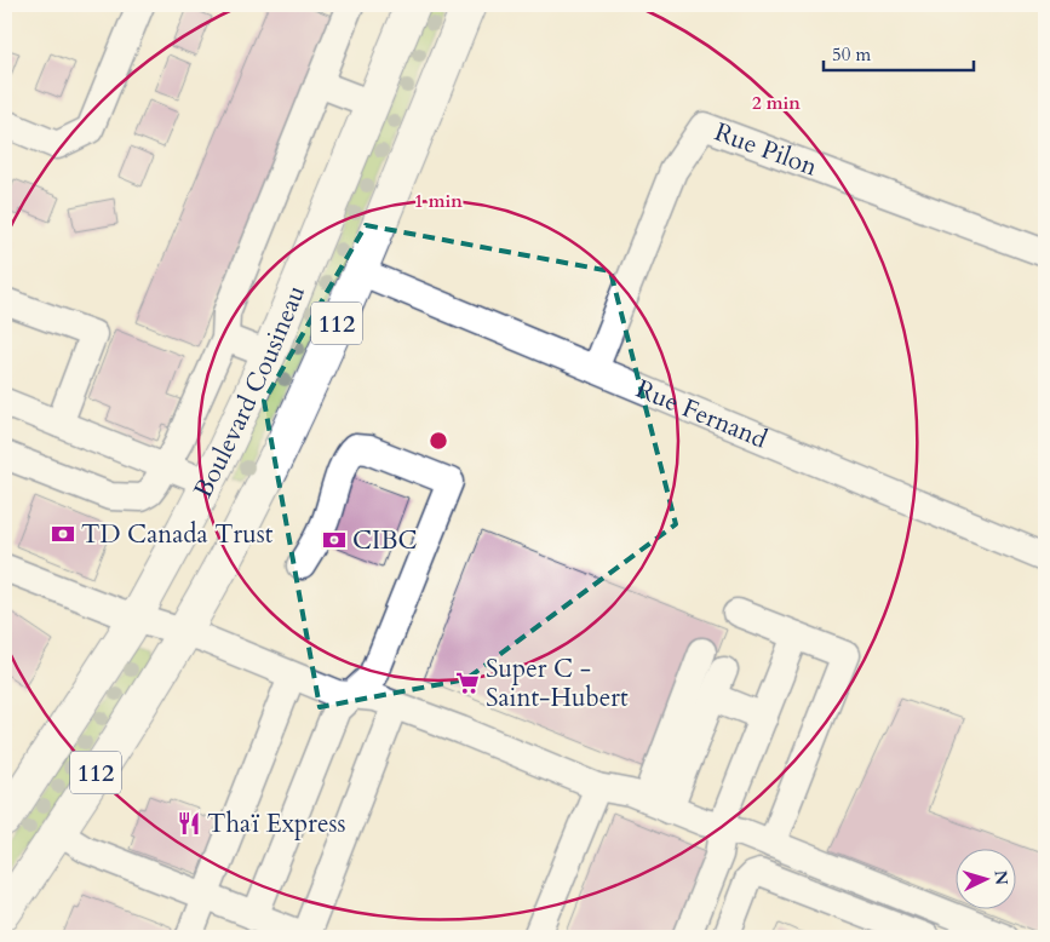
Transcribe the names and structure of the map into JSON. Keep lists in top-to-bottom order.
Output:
{
  "streets": {
    "main road": ["112", "Boulevard Cousineau"],
    "street": ["Rue Pilon", "Rue Fernand"]
  },
  "crossings": [
    ["Rue Pilon", "Rue Fernand"],
    ["Boulevard Cousineau", "Rue Fernand"]
  ],
  "places": {
    "bank": ["TD Canada Trust", "CIBC"],
    "supermarket": ["Super C - Saint-Hubert"],
    "restaurant": ["Thaï Express"]
  },
  "scale_bar": "50 m",
  "north": "right",
  "rings": ["2 min", "1 min"]
}
